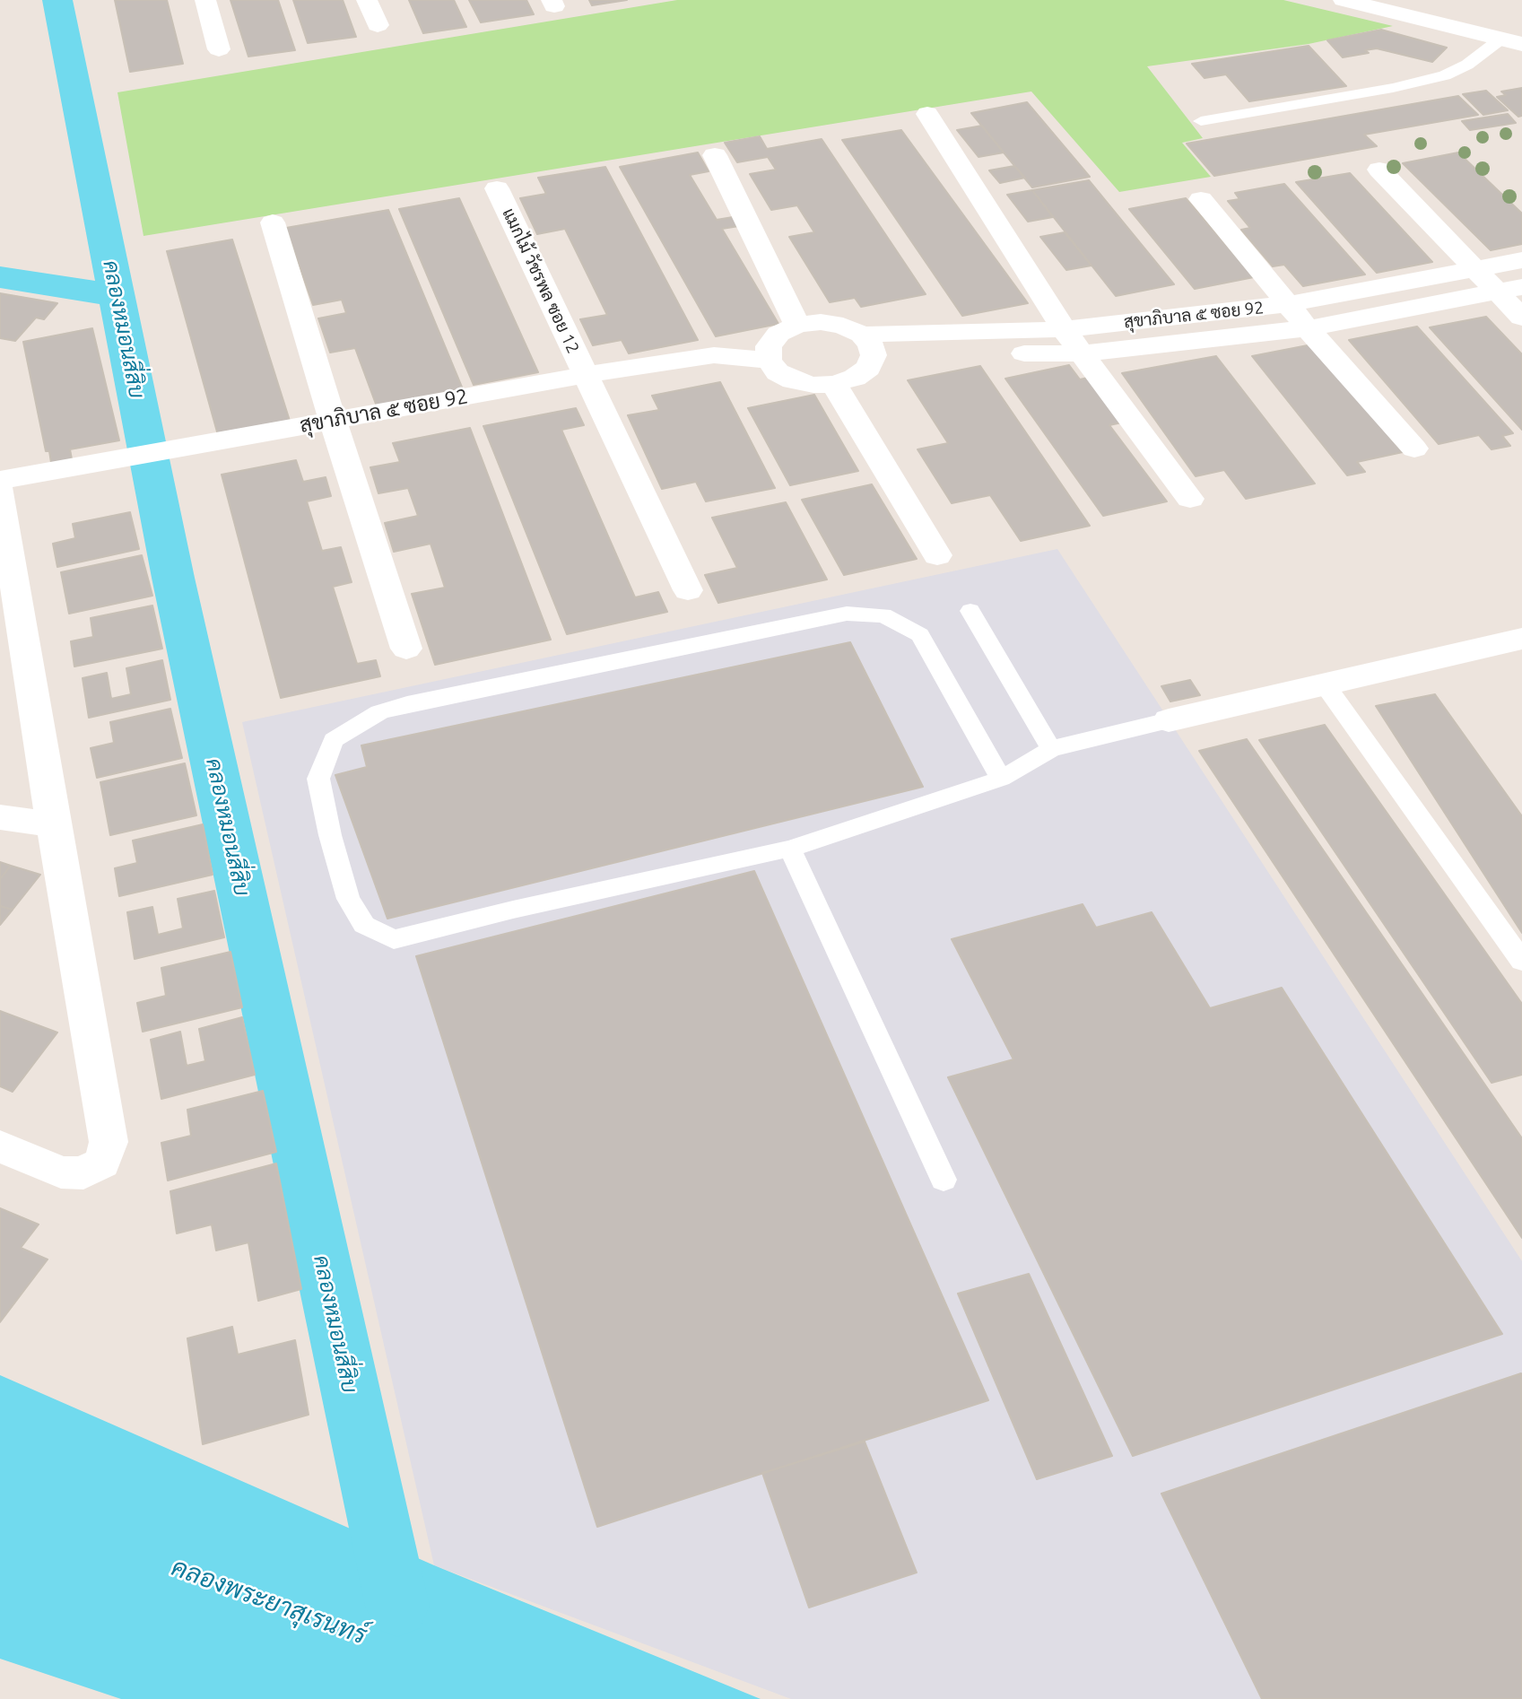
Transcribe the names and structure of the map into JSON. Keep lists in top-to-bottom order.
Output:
{
  "streets": {
    "street": ["แมกไม้ วัชรพล ซอย 12", "สุขาภิบาล ๕ ซอย 92"]
  },
  "crossings": [
    ["แมกไม้ วัชรพล ซอย 12", "สุขาภิบาล ๕ ซอย 92"]
  ],
  "water": ["คลองหมอนสี่สิบ", "คลองพระยาสุเรนทร์"]
}
